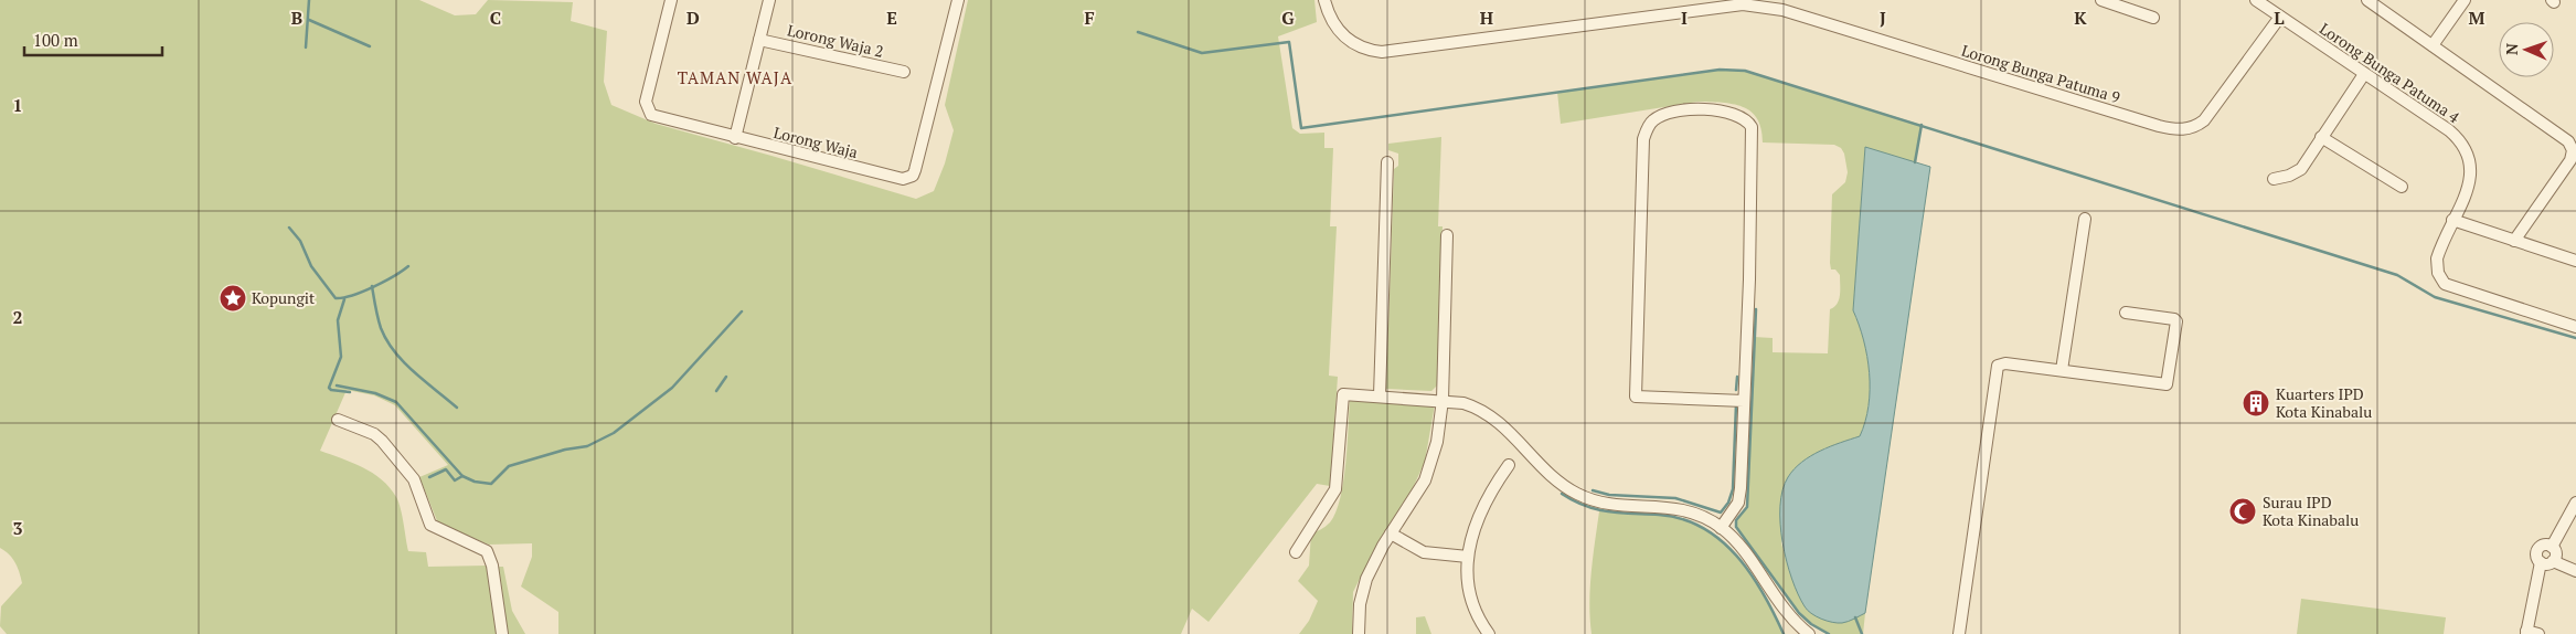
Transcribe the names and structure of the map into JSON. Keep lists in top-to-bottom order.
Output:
{
  "streets": {
    "street": [
      "Lorong Waja 2",
      "Lorong Bunga Patuma 4",
      "Lorong Bunga Patuma 9",
      "Lorong Waja"
    ]
  },
  "crossings": [
    ["Lorong Bunga Patuma 4", "Lorong Bunga Patuma 9"]
  ],
  "districts": ["TAMAN WAJA"],
  "places": {
    "place": ["Kopungit"],
    "building": ["Kuarters IPD Kota Kinabalu"],
    "mosque": ["Surau IPD Kota Kinabalu"]
  },
  "scale_bar": "100 m",
  "north": "left",
  "grid": {
    "columns": [
      "B",
      "C",
      "D",
      "E",
      "F",
      "G",
      "H",
      "I",
      "J",
      "K",
      "L",
      "M"
    ],
    "rows": ["1", "2", "3"]
  }
}
